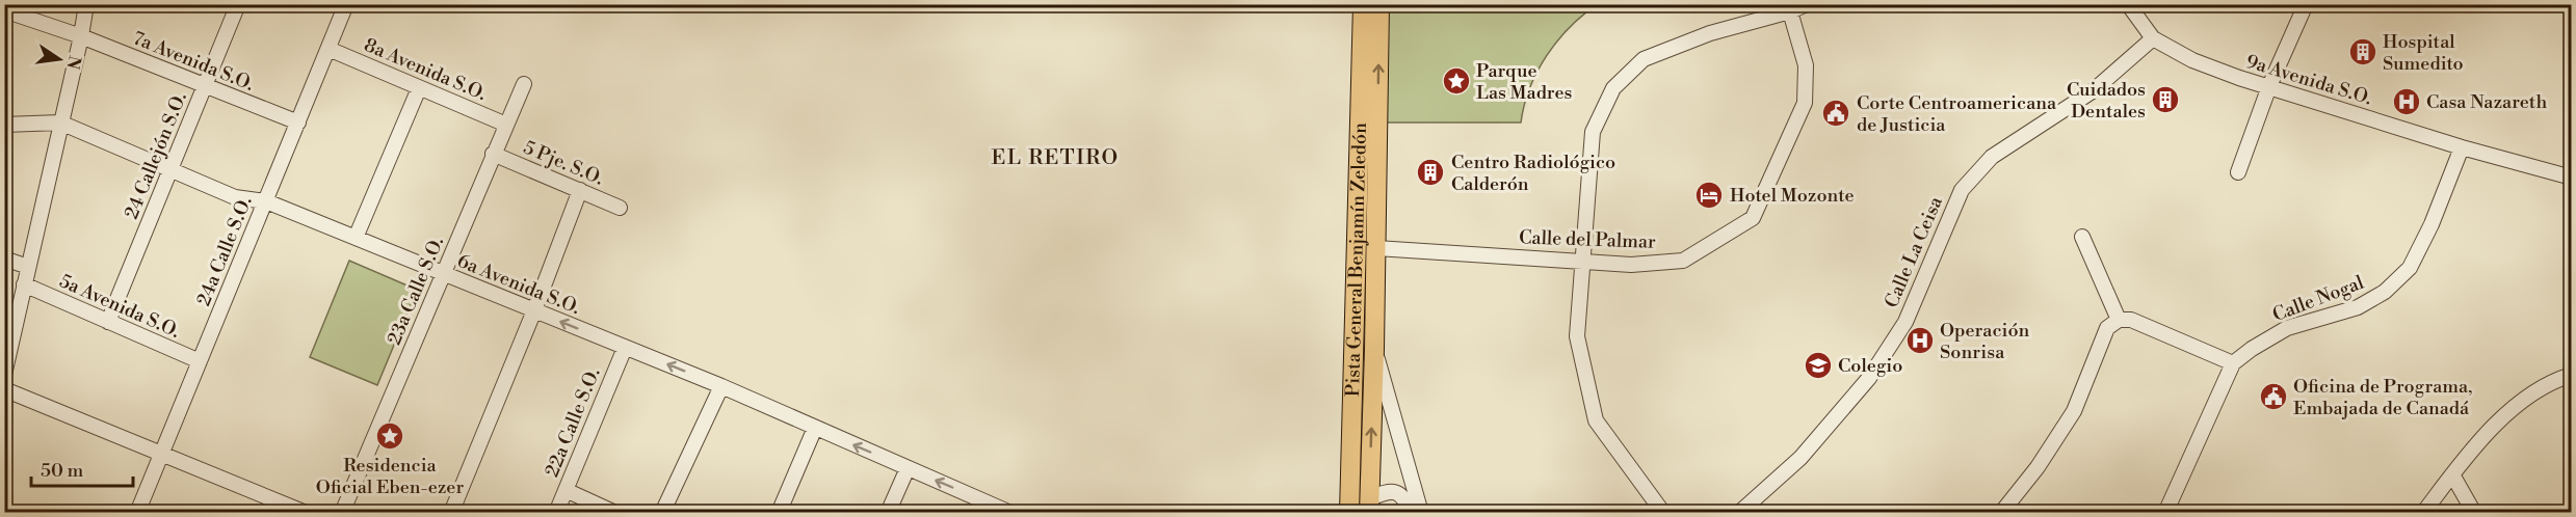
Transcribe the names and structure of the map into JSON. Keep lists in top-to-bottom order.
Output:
{
  "streets": {
    "main road": ["Pista General Benjamín Zeledón"],
    "street": [
      "7a Avenida S.O.",
      "8a Avenida S.O.",
      "9a Avenida S.O.",
      "24 Callejón S.O.",
      "5 Pje. S.O.",
      "Calle del Palmar",
      "24a Calle S.O.",
      "Calle La Ceisa",
      "6a Avenida S.O.",
      "23a Calle S.O.",
      "Calle Nogal",
      "5a Avenida S.O.",
      "22a Calle S.O."
    ]
  },
  "crossings": [
    ["7a Avenida S.O.", "24 Callejón S.O."],
    ["7a Avenida S.O.", "24a Calle S.O."],
    ["8a Avenida S.O.", "24a Calle S.O."],
    ["8a Avenida S.O.", "23a Calle S.O."],
    ["9a Avenida S.O.", "Calle La Ceisa"],
    ["9a Avenida S.O.", "Calle Nogal"],
    ["24 Callejón S.O.", "6a Avenida S.O."],
    ["24 Callejón S.O.", "5a Avenida S.O."],
    ["5 Pje. S.O.", "23a Calle S.O."],
    ["Calle del Palmar", "Pista General Benjamín Zeledón"],
    ["24a Calle S.O.", "6a Avenida S.O."],
    ["24a Calle S.O.", "5a Avenida S.O."],
    ["6a Avenida S.O.", "23a Calle S.O."],
    ["6a Avenida S.O.", "22a Calle S.O."]
  ],
  "one_way": ["6a Avenida S.O."],
  "districts": ["EL RETIRO"],
  "places": {
    "building": ["Hospital Sumedito", "Cuidados Dentales", "Centro Radiológico Calderón"],
    "place": ["Parque Las Madres", "Residencia Oficial Eben-ezer"],
    "hospital": ["Casa Nazareth", "Operación Sonrisa"],
    "public building": ["Corte Centroamericana de Justicia", "Oficina de Programa, Embajada de Canadá"],
    "hotel": ["Hotel Mozonte"],
    "school or university": ["Colegio"]
  },
  "scale_bar": "50 m",
  "north": "right"
}
